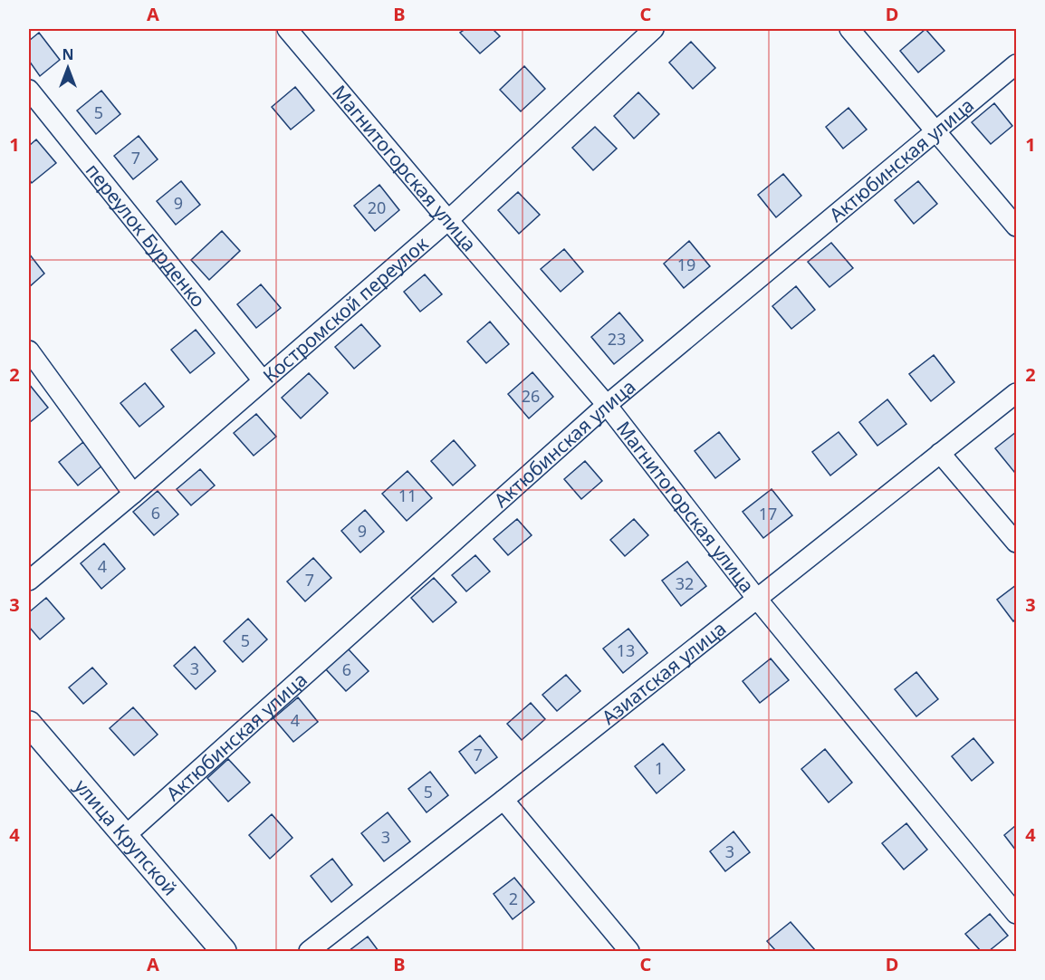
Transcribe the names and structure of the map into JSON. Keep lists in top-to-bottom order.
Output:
{
  "streets": {
    "street": [
      "Актюбинская улица",
      "Магнитогорская улица",
      "переулок Бурденко",
      "Костромской переулок",
      "Азиатская улица",
      "улица Крупской"
    ]
  },
  "crossings": [
    ["Актюбинская улица", "Магнитогорская улица"],
    ["Актюбинская улица", "улица Крупской"],
    ["Магнитогорская улица", "Костромской переулок"],
    ["Магнитогорская улица", "Азиатская улица"],
    ["переулок Бурденко", "Костромской переулок"]
  ],
  "house_numbers": [
    "5",
    "7",
    "9",
    "20",
    "19",
    "23",
    "26",
    "11",
    "6",
    "17",
    "9",
    "4",
    "7",
    "32",
    "5",
    "13",
    "3",
    "6",
    "4",
    "7",
    "1",
    "5",
    "3",
    "3",
    "2"
  ],
  "north": "top",
  "grid": {
    "columns": [
      "A",
      "B",
      "C",
      "D"
    ],
    "rows": [
      "1",
      "2",
      "3",
      "4"
    ]
  }
}
